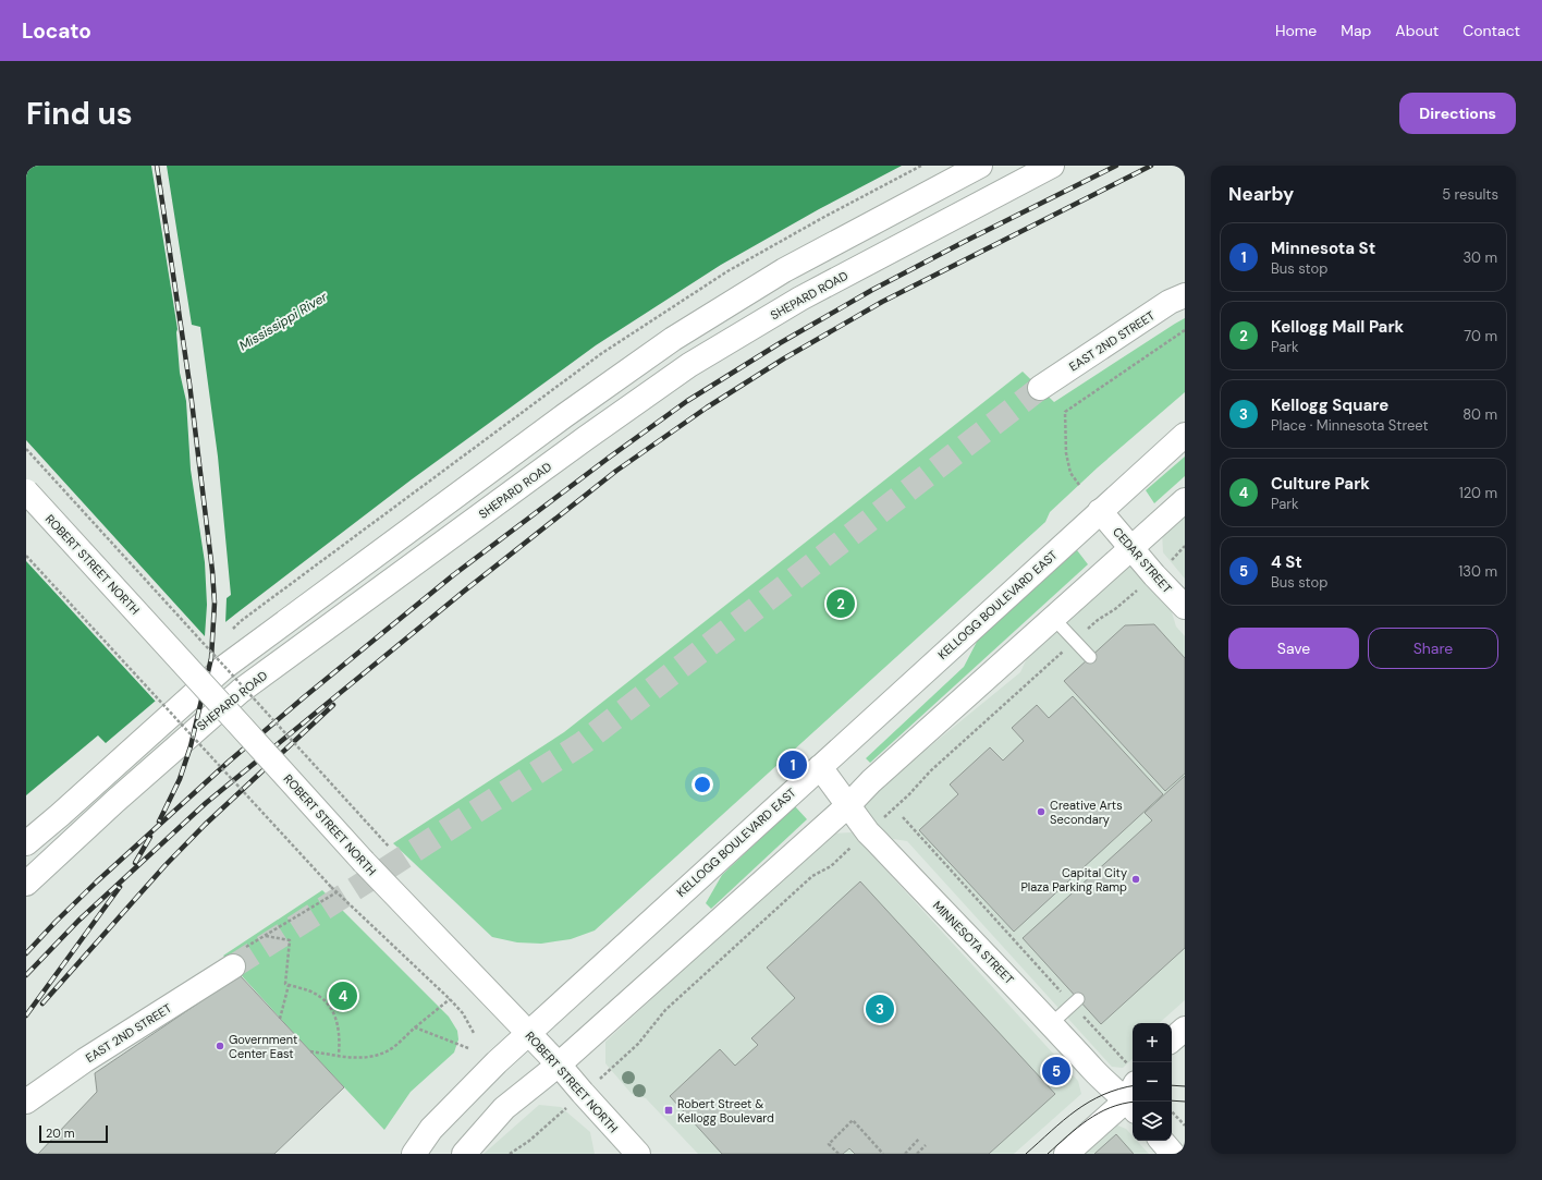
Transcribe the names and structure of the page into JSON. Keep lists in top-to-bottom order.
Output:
{
  "streets": {
    "main road": [
      "SHEPARD ROAD",
      "EAST 2ND STREET",
      "CEDAR STREET",
      "ROBERT STREET NORTH",
      "KELLOGG BOULEVARD EAST",
      "MINNESOTA STREET"
    ]
  },
  "crossings": [
    ["CEDAR STREET", "KELLOGG BOULEVARD EAST"],
    ["ROBERT STREET NORTH", "KELLOGG BOULEVARD EAST"],
    ["KELLOGG BOULEVARD EAST", "MINNESOTA STREET"]
  ],
  "water": ["Mississippi River"],
  "places": {
    "other": ["Creative Arts Secondary", "Capital City Plaza Parking Ramp", "Government Center East"],
    "transit": ["Robert Street & Kellogg Boulevard"]
  },
  "scale_bar": "20 m",
  "page": {
    "header": "Locato",
    "nav": [
      "Home",
      "Map",
      "About",
      "Contact"
    ],
    "buttons": [
      "Directions",
      ["Save", "Share"]
    ],
    "title": "Find us",
    "heading": ["Nearby", "5 results"],
    "list": [
      {
        "mark": "1",
        "name": "Minnesota St",
        "note": "Bus stop",
        "value": "30 m"
      },
      {
        "mark": "2",
        "name": "Kellogg Mall Park",
        "note": "Park",
        "value": "70 m"
      },
      {
        "mark": "3",
        "name": "Kellogg Square",
        "note": "Place · Minnesota Street",
        "value": "80 m"
      },
      {
        "mark": "4",
        "name": "Culture Park",
        "note": "Park",
        "value": "120 m"
      },
      {
        "mark": "5",
        "name": "4 St",
        "note": "Bus stop",
        "value": "130 m"
      }
    ],
    "pins": [
      "2",
      "1",
      "4",
      "3",
      "5"
    ],
    "map_buttons": ["+", "−"],
    "scale": "20 m"
  }
}
